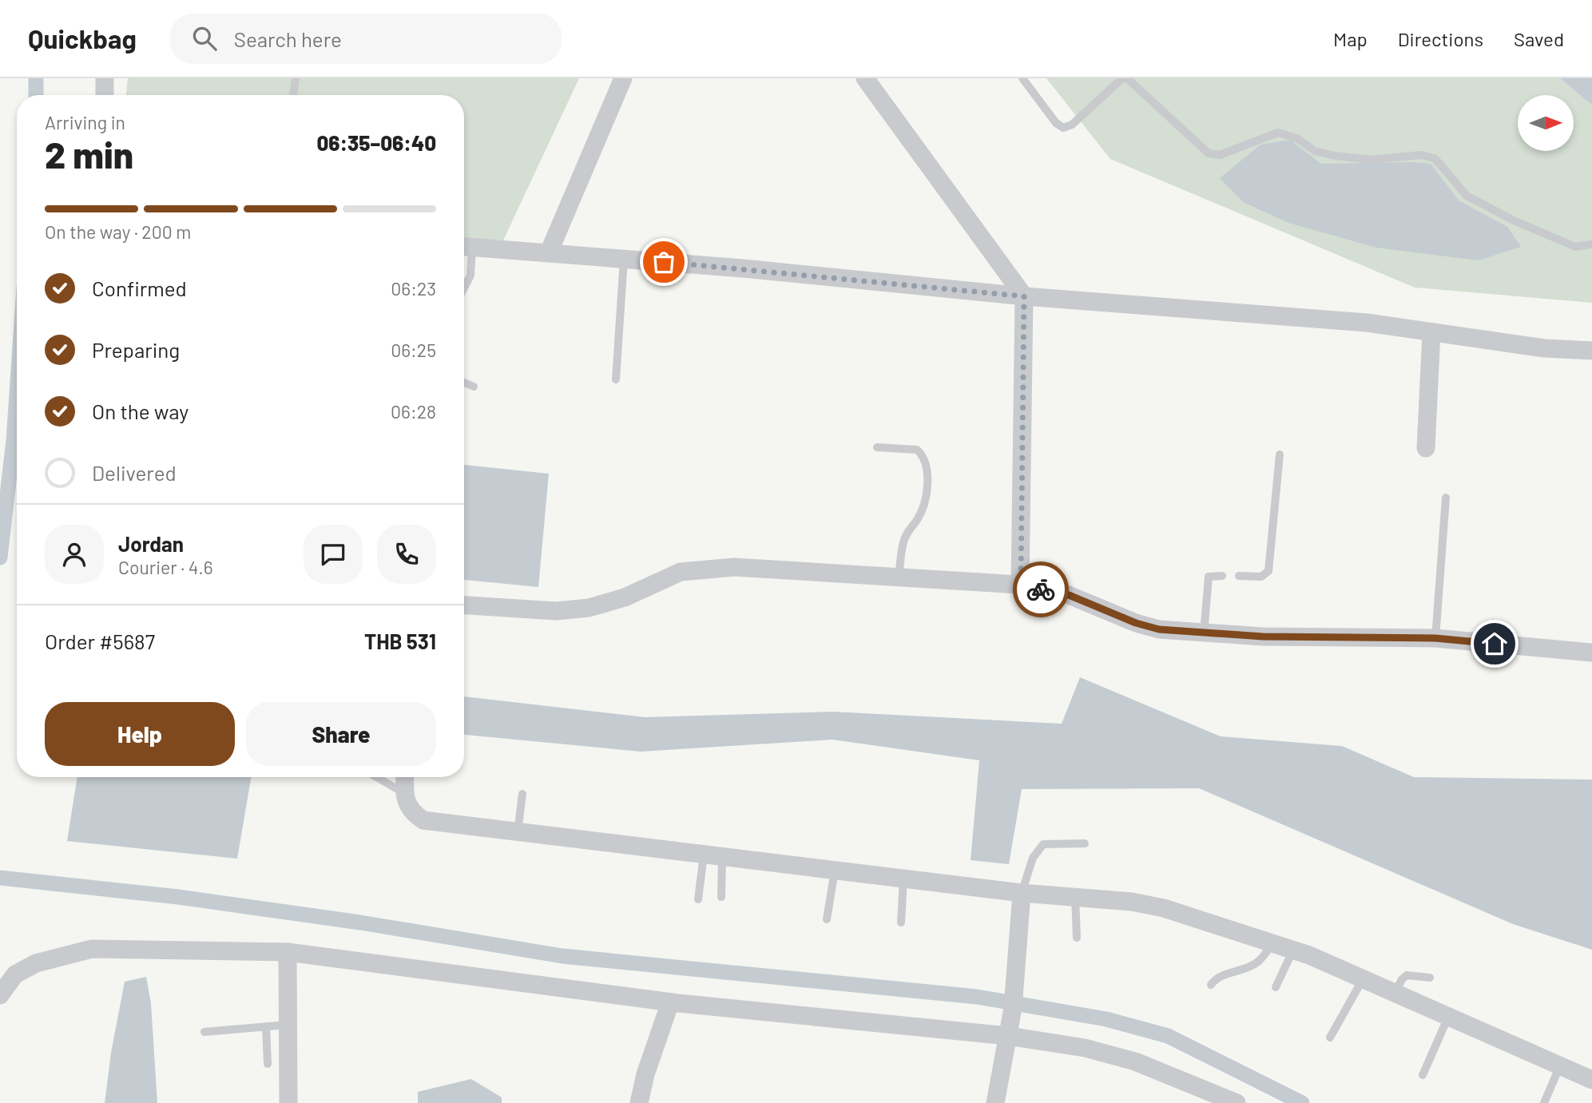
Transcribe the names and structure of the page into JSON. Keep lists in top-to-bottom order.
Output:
{
  "north": "right",
  "page": {
    "header": "Quickbag",
    "search": "Search here",
    "nav": ["Map", "Directions", "Saved"],
    "heading": ["2 min", "Arriving in", "06:35–06:40"],
    "panel": [
      "Jordan",
      "Courier · 4.6",
      "Order #5687",
      "THB 531"
    ],
    "bar": "On the way · 200 m",
    "list": [
      ["Confirmed", "06:23"],
      ["Preparing", "06:25"],
      ["On the way", "06:28"],
      "Delivered"
    ],
    "buttons": ["Help", "Share"]
  }
}
